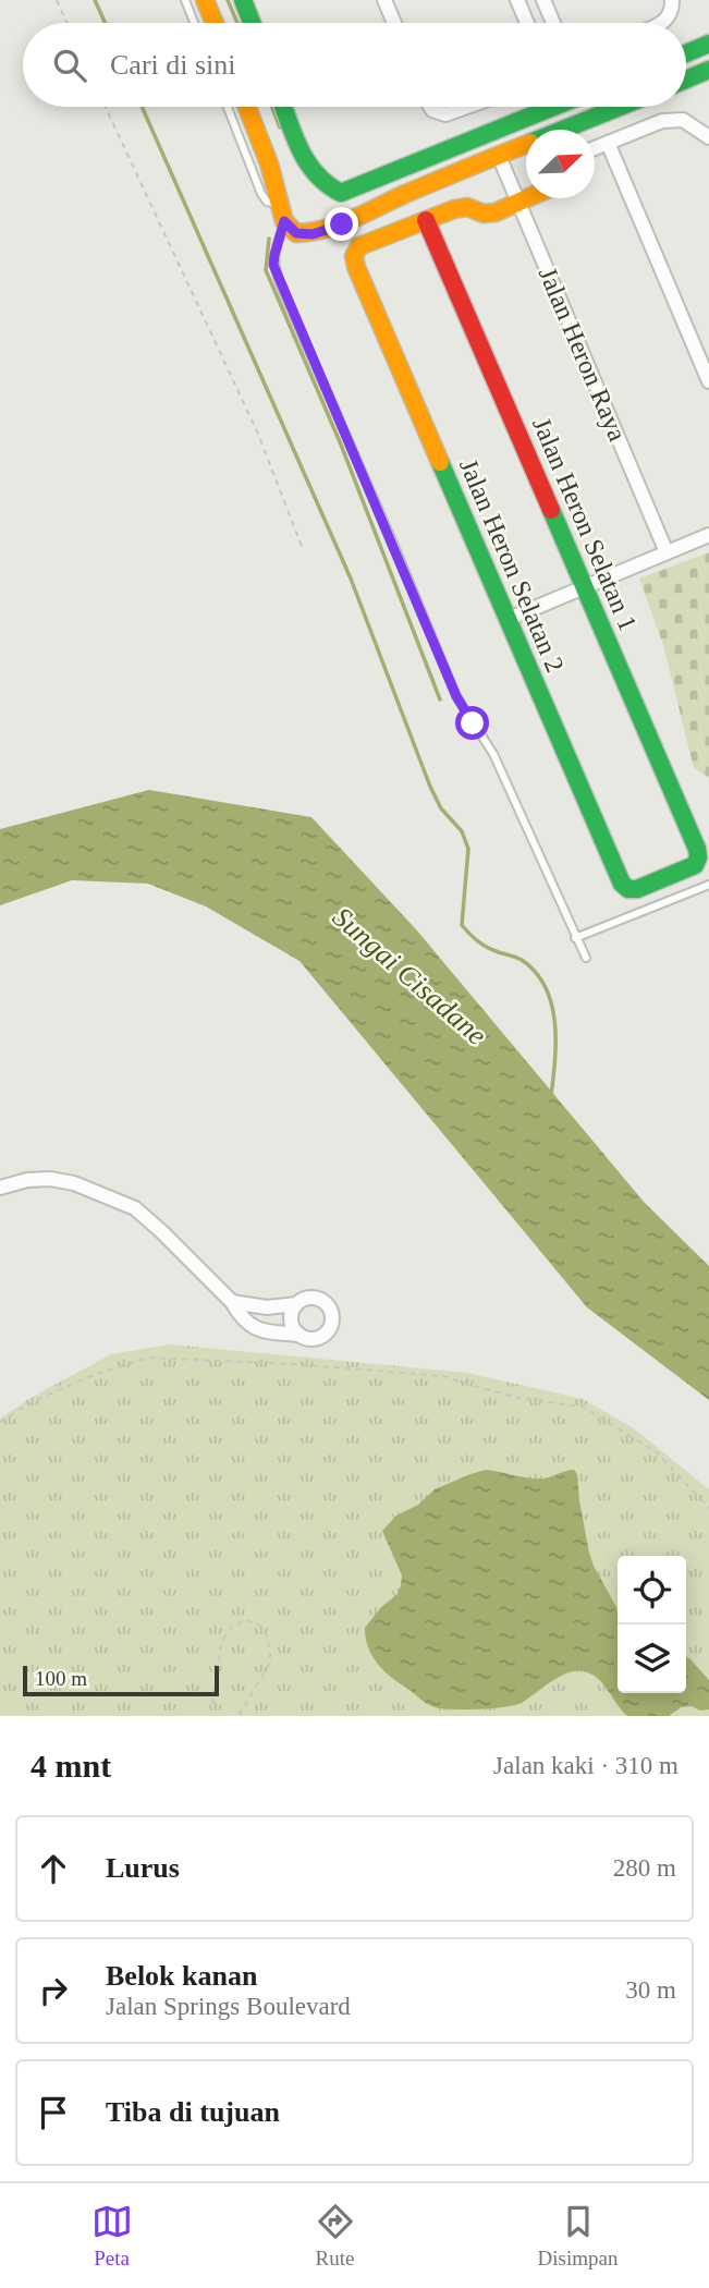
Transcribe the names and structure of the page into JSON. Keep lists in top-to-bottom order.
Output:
{
  "streets": {
    "street": ["Jalan Heron Raya", "Jalan Heron Selatan 1", "Jalan Heron Selatan 2"]
  },
  "crossings": [
    ["Jalan Heron Selatan 1", "Jalan Heron Selatan 2"]
  ],
  "water": ["Sungai Cisadane"],
  "scale_bar": "100 m",
  "north": "top right",
  "page": {
    "search": "Cari di sini",
    "scale": "100 m",
    "heading": ["4 mnt", "Jalan kaki · 310 m"],
    "list": [
      ["Lurus", "280 m"],
      ["Belok kanan", "Jalan Springs Boulevard", "30 m"],
      "Tiba di tujuan"
    ],
    "nav": ["Peta", "Rute", "Disimpan"]
  }
}
